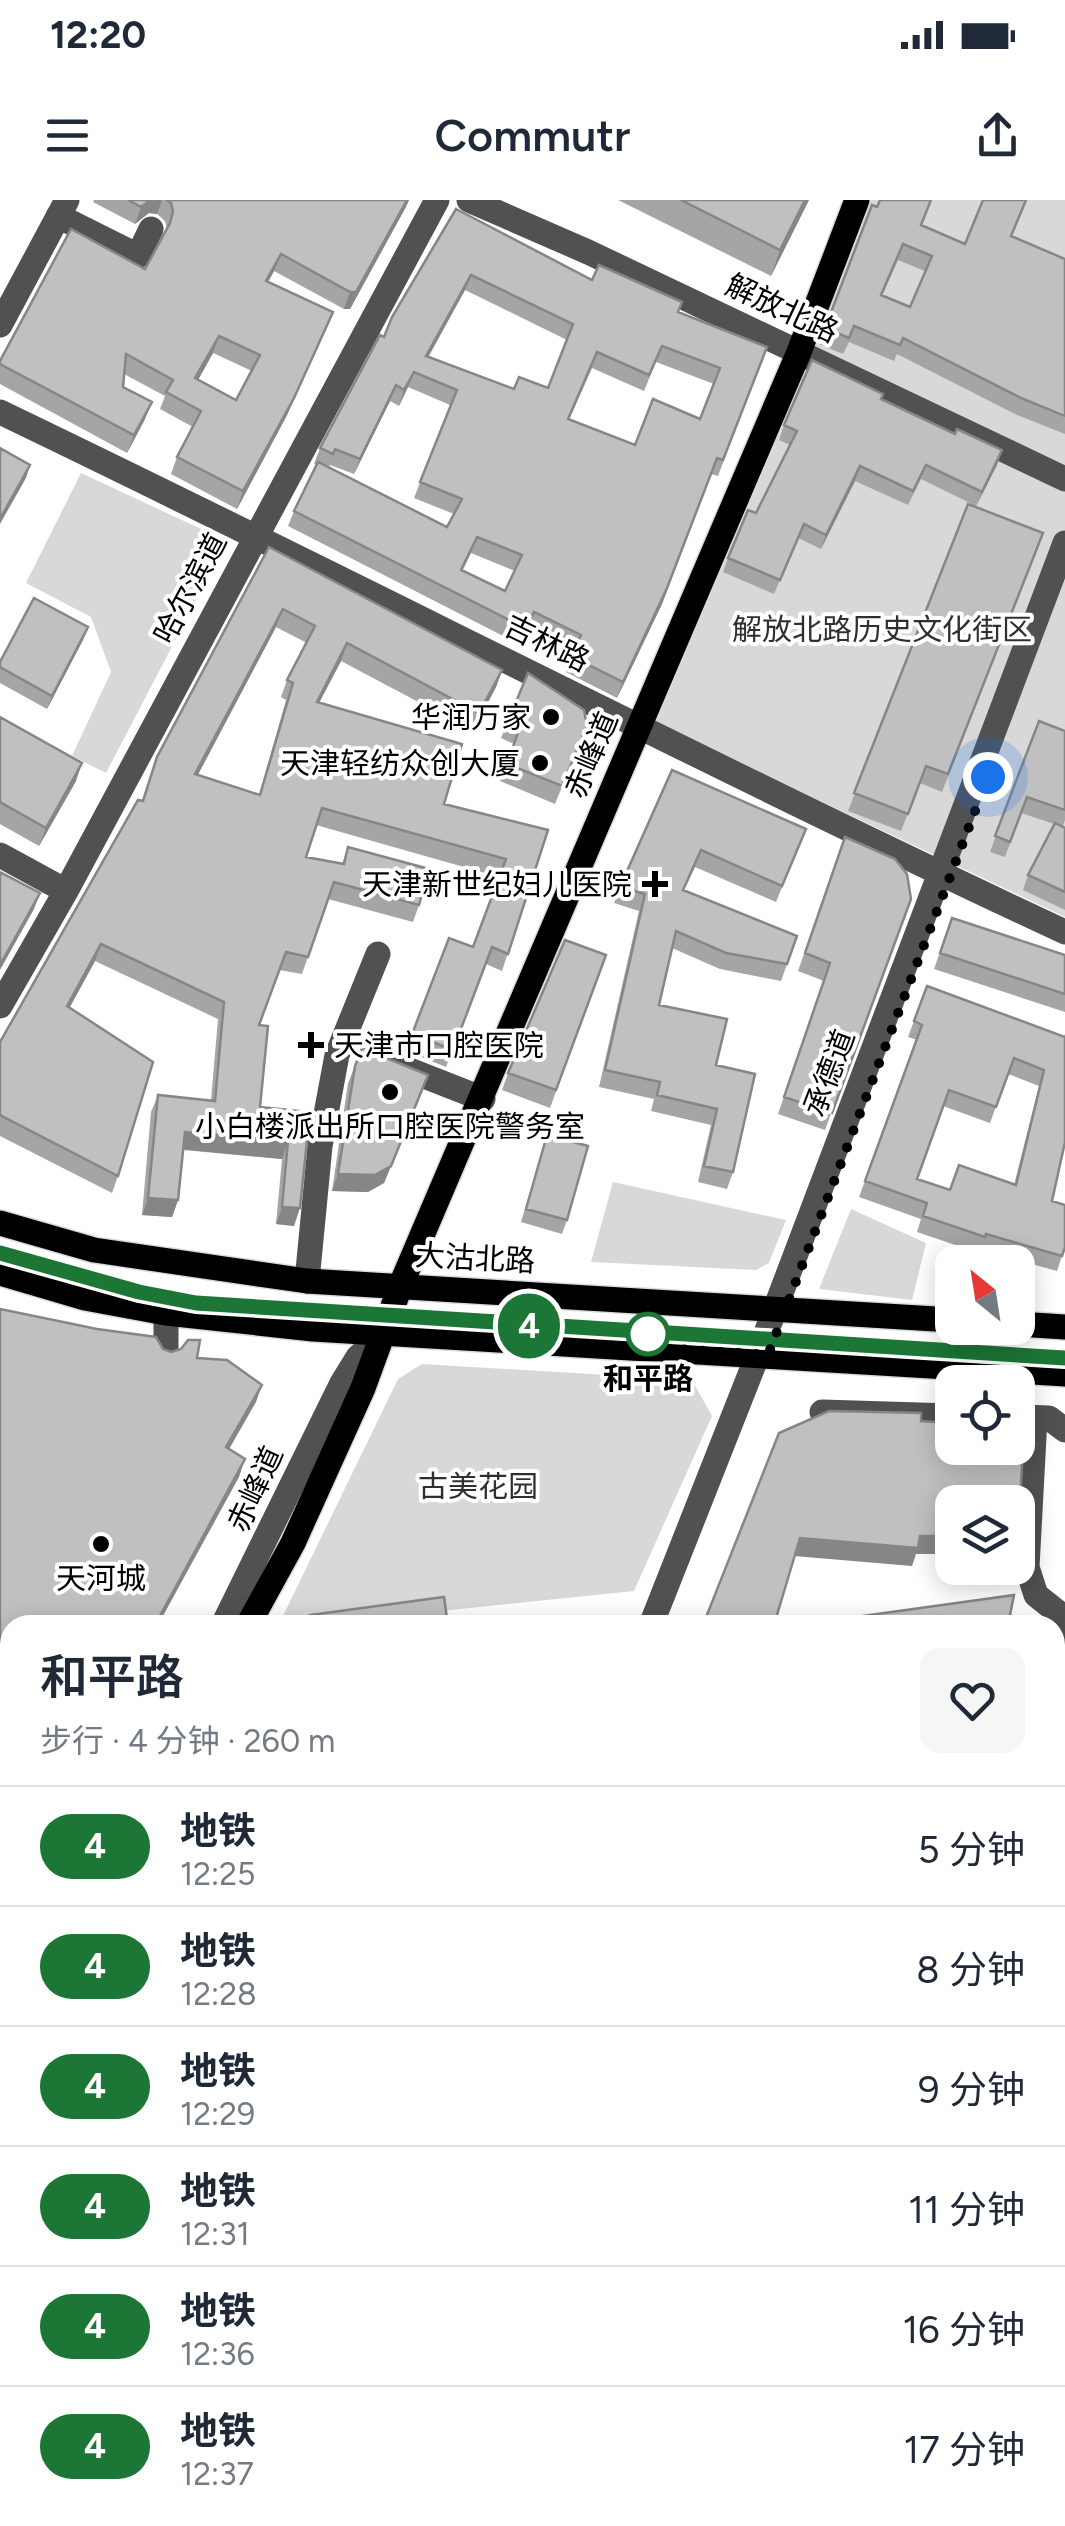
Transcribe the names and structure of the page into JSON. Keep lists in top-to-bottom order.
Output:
{
  "streets": {
    "main road": ["赤峰道", "大沽北路"],
    "street": [
      "解放北路",
      "哈尔滨道",
      "吉林路",
      "承德道"
    ]
  },
  "crossings": [
    ["解放北路", "赤峰道"],
    ["哈尔滨道", "吉林路"],
    ["吉林路", "赤峰道"],
    ["吉林路", "承德道"],
    ["赤峰道", "大沽北路"],
    ["承德道", "大沽北路"]
  ],
  "parks": ["解放北路历史文化街区", "古美花园"],
  "places": {
    "other": [
      "华润万家",
      "天津轻纺众创大厦",
      "小白楼派出所口腔医院警务室",
      "和平路",
      "天河城"
    ],
    "health": ["天津新世纪妇儿医院", "天津市口腔医院"]
  },
  "lines": ["metro line 4"],
  "north": "top left",
  "page": {
    "status": "12:20",
    "header": "Commutr",
    "on_map": "4",
    "heading": ["和平路", "步行 · 4 分钟 · 260 m"],
    "list": [
      {
        "mark": "4",
        "name": "地铁",
        "note": "12:25",
        "value": "5 分钟"
      },
      {
        "mark": "4",
        "name": "地铁",
        "note": "12:28",
        "value": "8 分钟"
      },
      {
        "mark": "4",
        "name": "地铁",
        "note": "12:29",
        "value": "9 分钟"
      },
      {
        "mark": "4",
        "name": "地铁",
        "note": "12:31",
        "value": "11 分钟"
      },
      {
        "mark": "4",
        "name": "地铁",
        "note": "12:36",
        "value": "16 分钟"
      },
      {
        "mark": "4",
        "name": "地铁",
        "note": "12:37",
        "value": "17 分钟"
      }
    ]
  }
}
